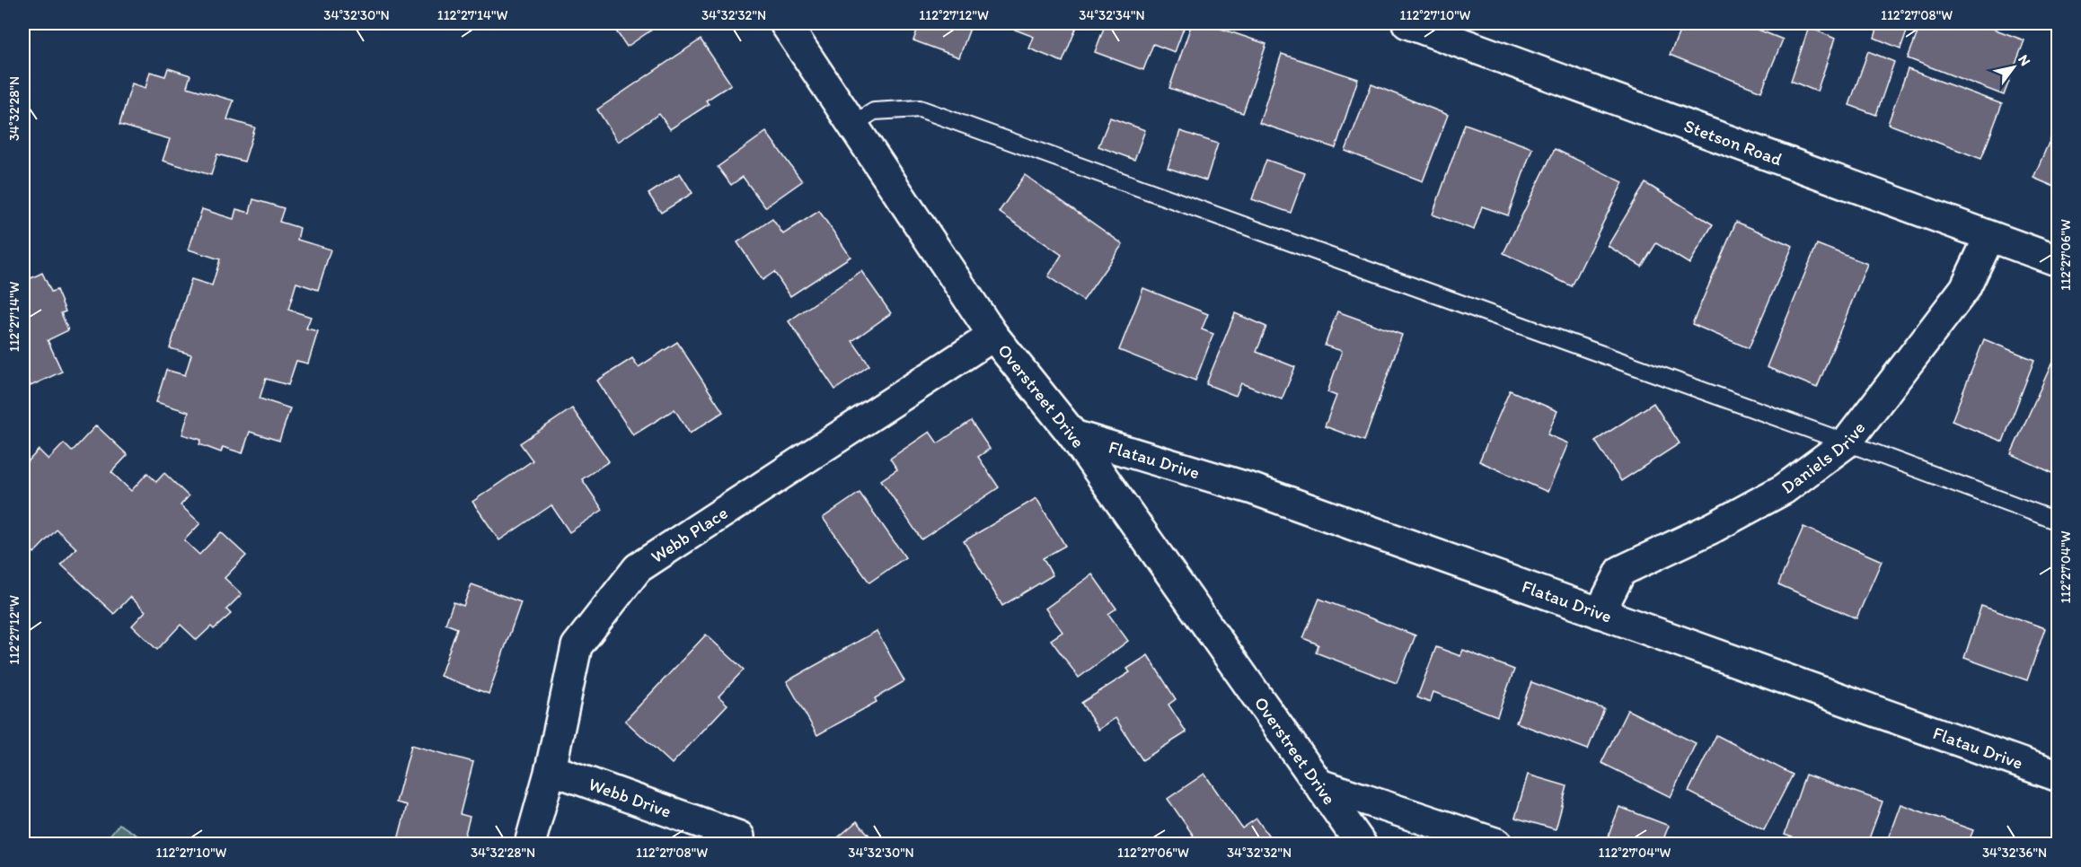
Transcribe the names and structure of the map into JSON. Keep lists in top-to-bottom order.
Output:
{
  "streets": {
    "street": [
      "Stetson Road",
      "Overstreet Drive",
      "Daniels Drive",
      "Flatau Drive",
      "Webb Place",
      "Webb Drive"
    ]
  },
  "crossings": [
    ["Stetson Road", "Daniels Drive"],
    ["Overstreet Drive", "Flatau Drive"],
    ["Overstreet Drive", "Webb Place"],
    ["Daniels Drive", "Flatau Drive"],
    ["Webb Place", "Webb Drive"]
  ],
  "north": "top right",
  "coordinates": [
    "34°32'30\"N",
    "112°27'14\"W",
    "34°32'32\"N",
    "112°27'12\"W",
    "34°32'34\"N",
    "112°27'10\"W",
    "112°27'08\"W",
    "34°32'28\"N",
    "112°27'06\"W",
    "112°27'04\"W",
    "34°32'36\"N"
  ]
}
